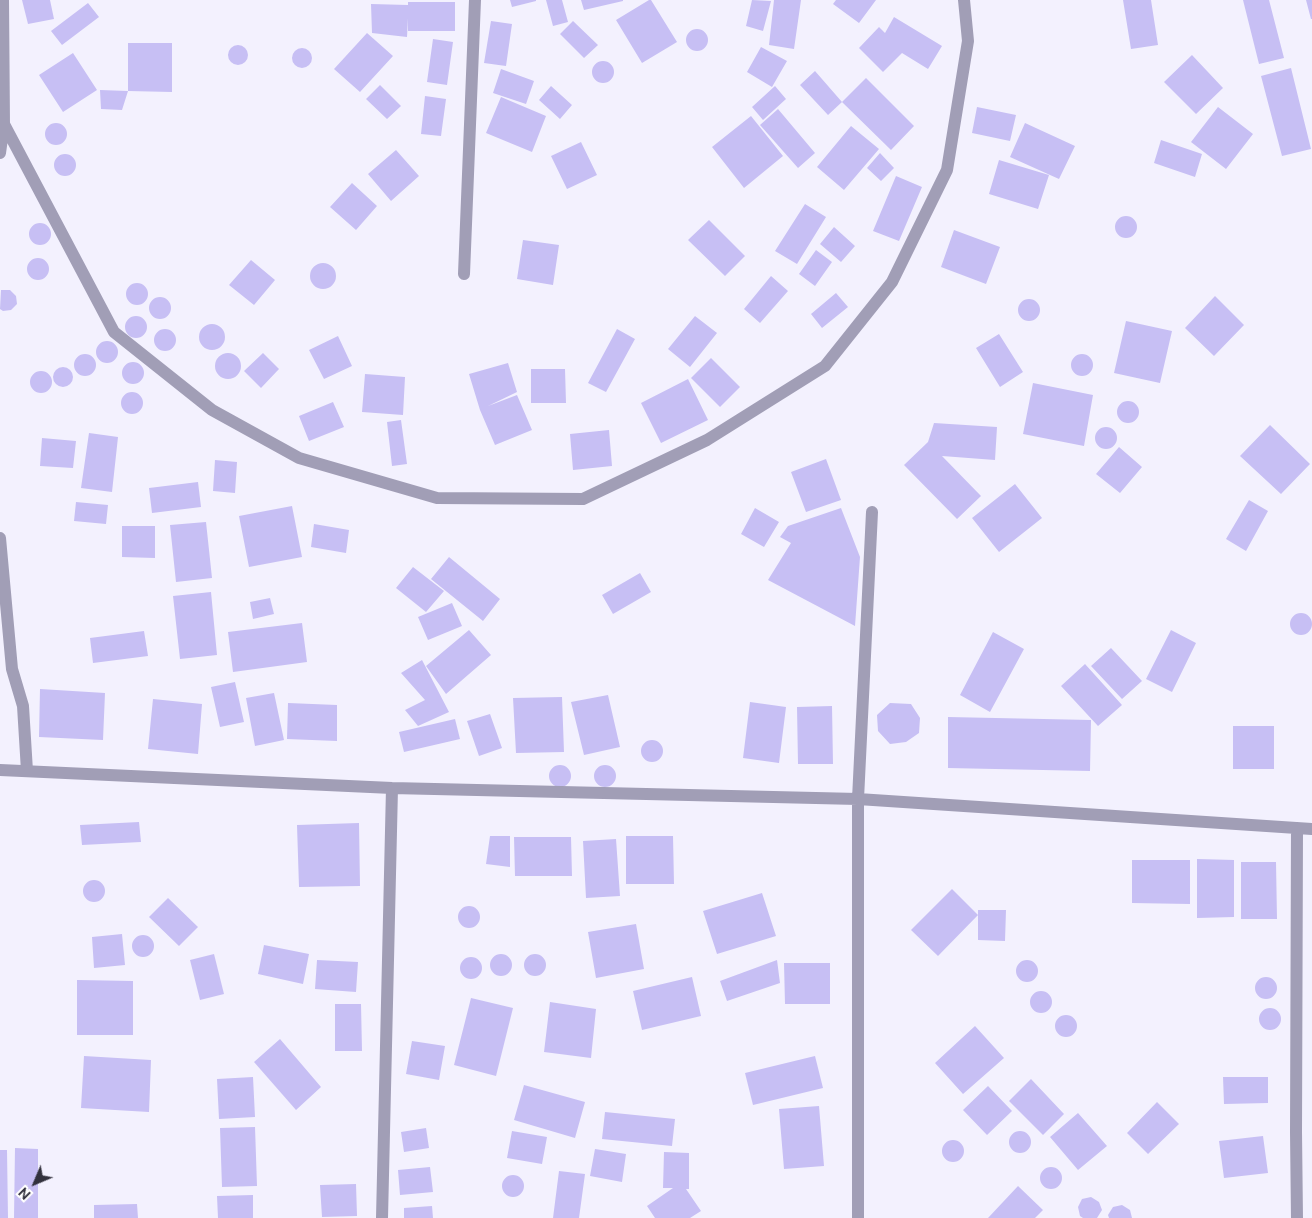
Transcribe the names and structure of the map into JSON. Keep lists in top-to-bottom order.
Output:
{
  "north": "bottom left"
}
